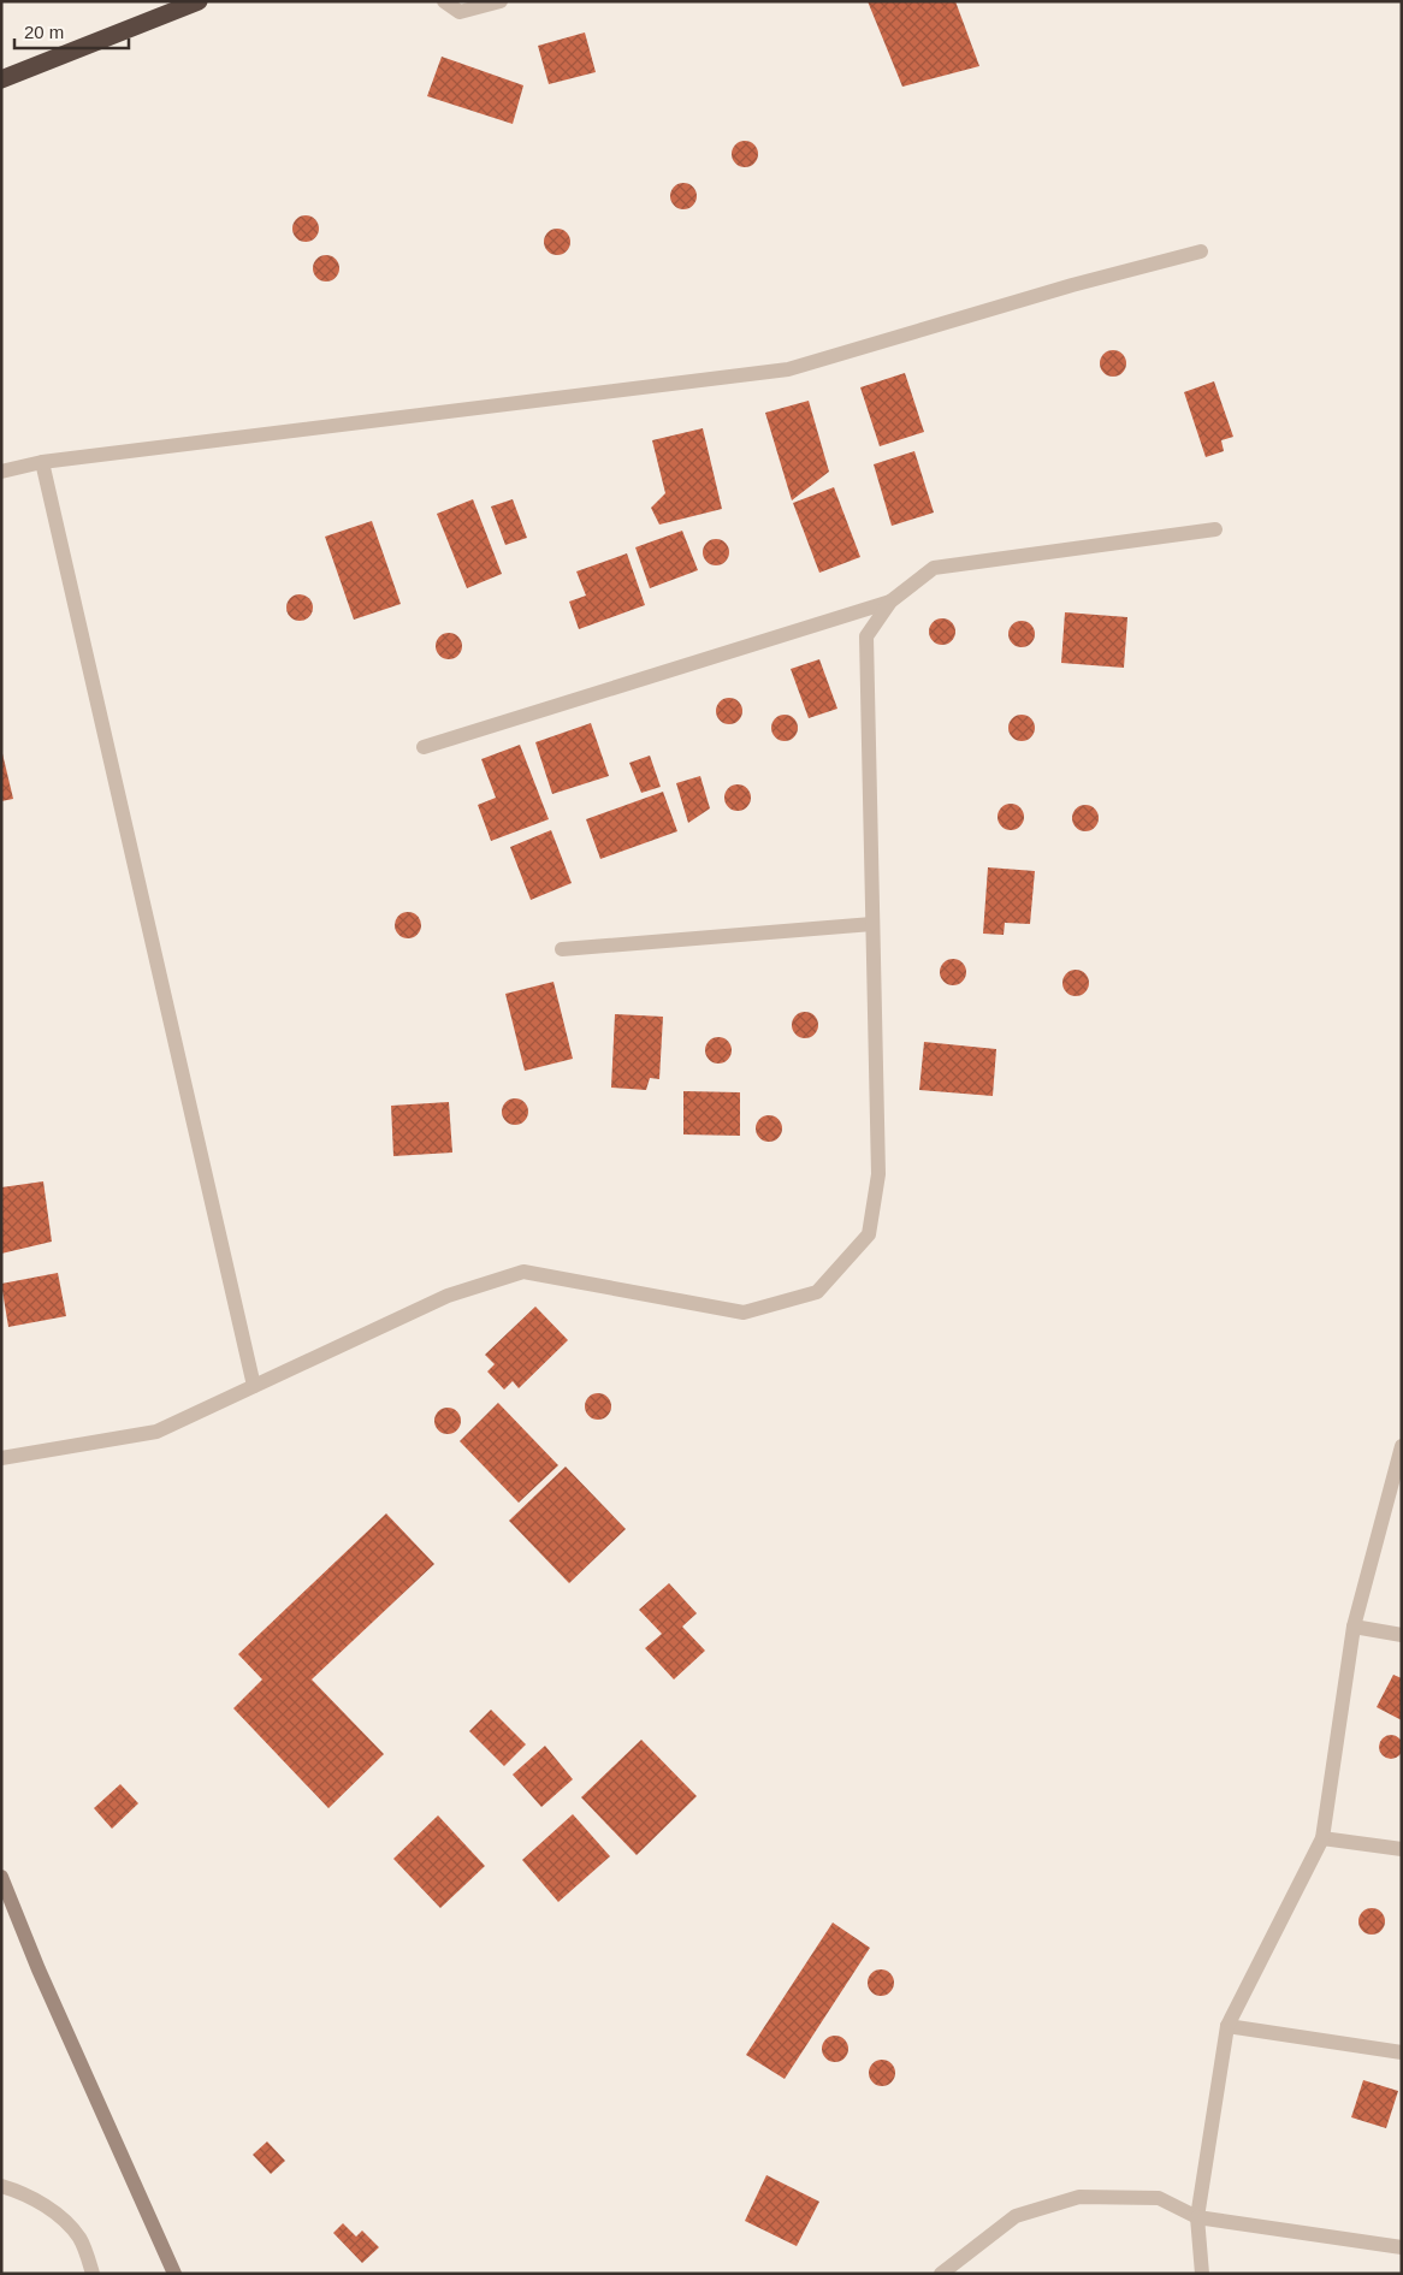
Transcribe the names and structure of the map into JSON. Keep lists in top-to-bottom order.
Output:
{
  "scale_bar": "20 m"
}
